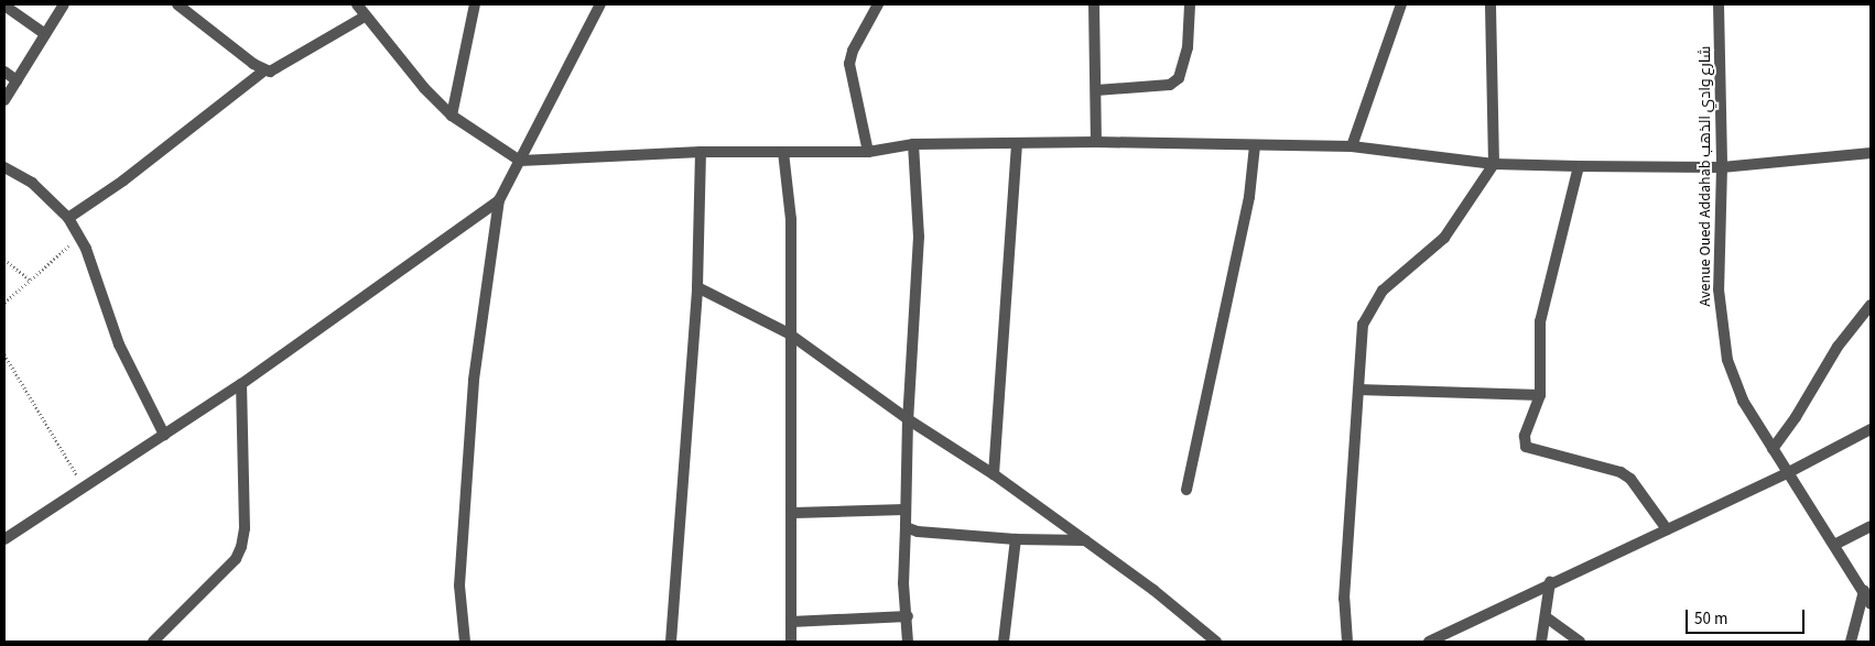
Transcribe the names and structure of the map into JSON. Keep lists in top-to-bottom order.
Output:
{
  "streets": {
    "street": ["Avenue Oued Addahab شارع وادي الذهب"]
  },
  "scale_bar": "50 m"
}
